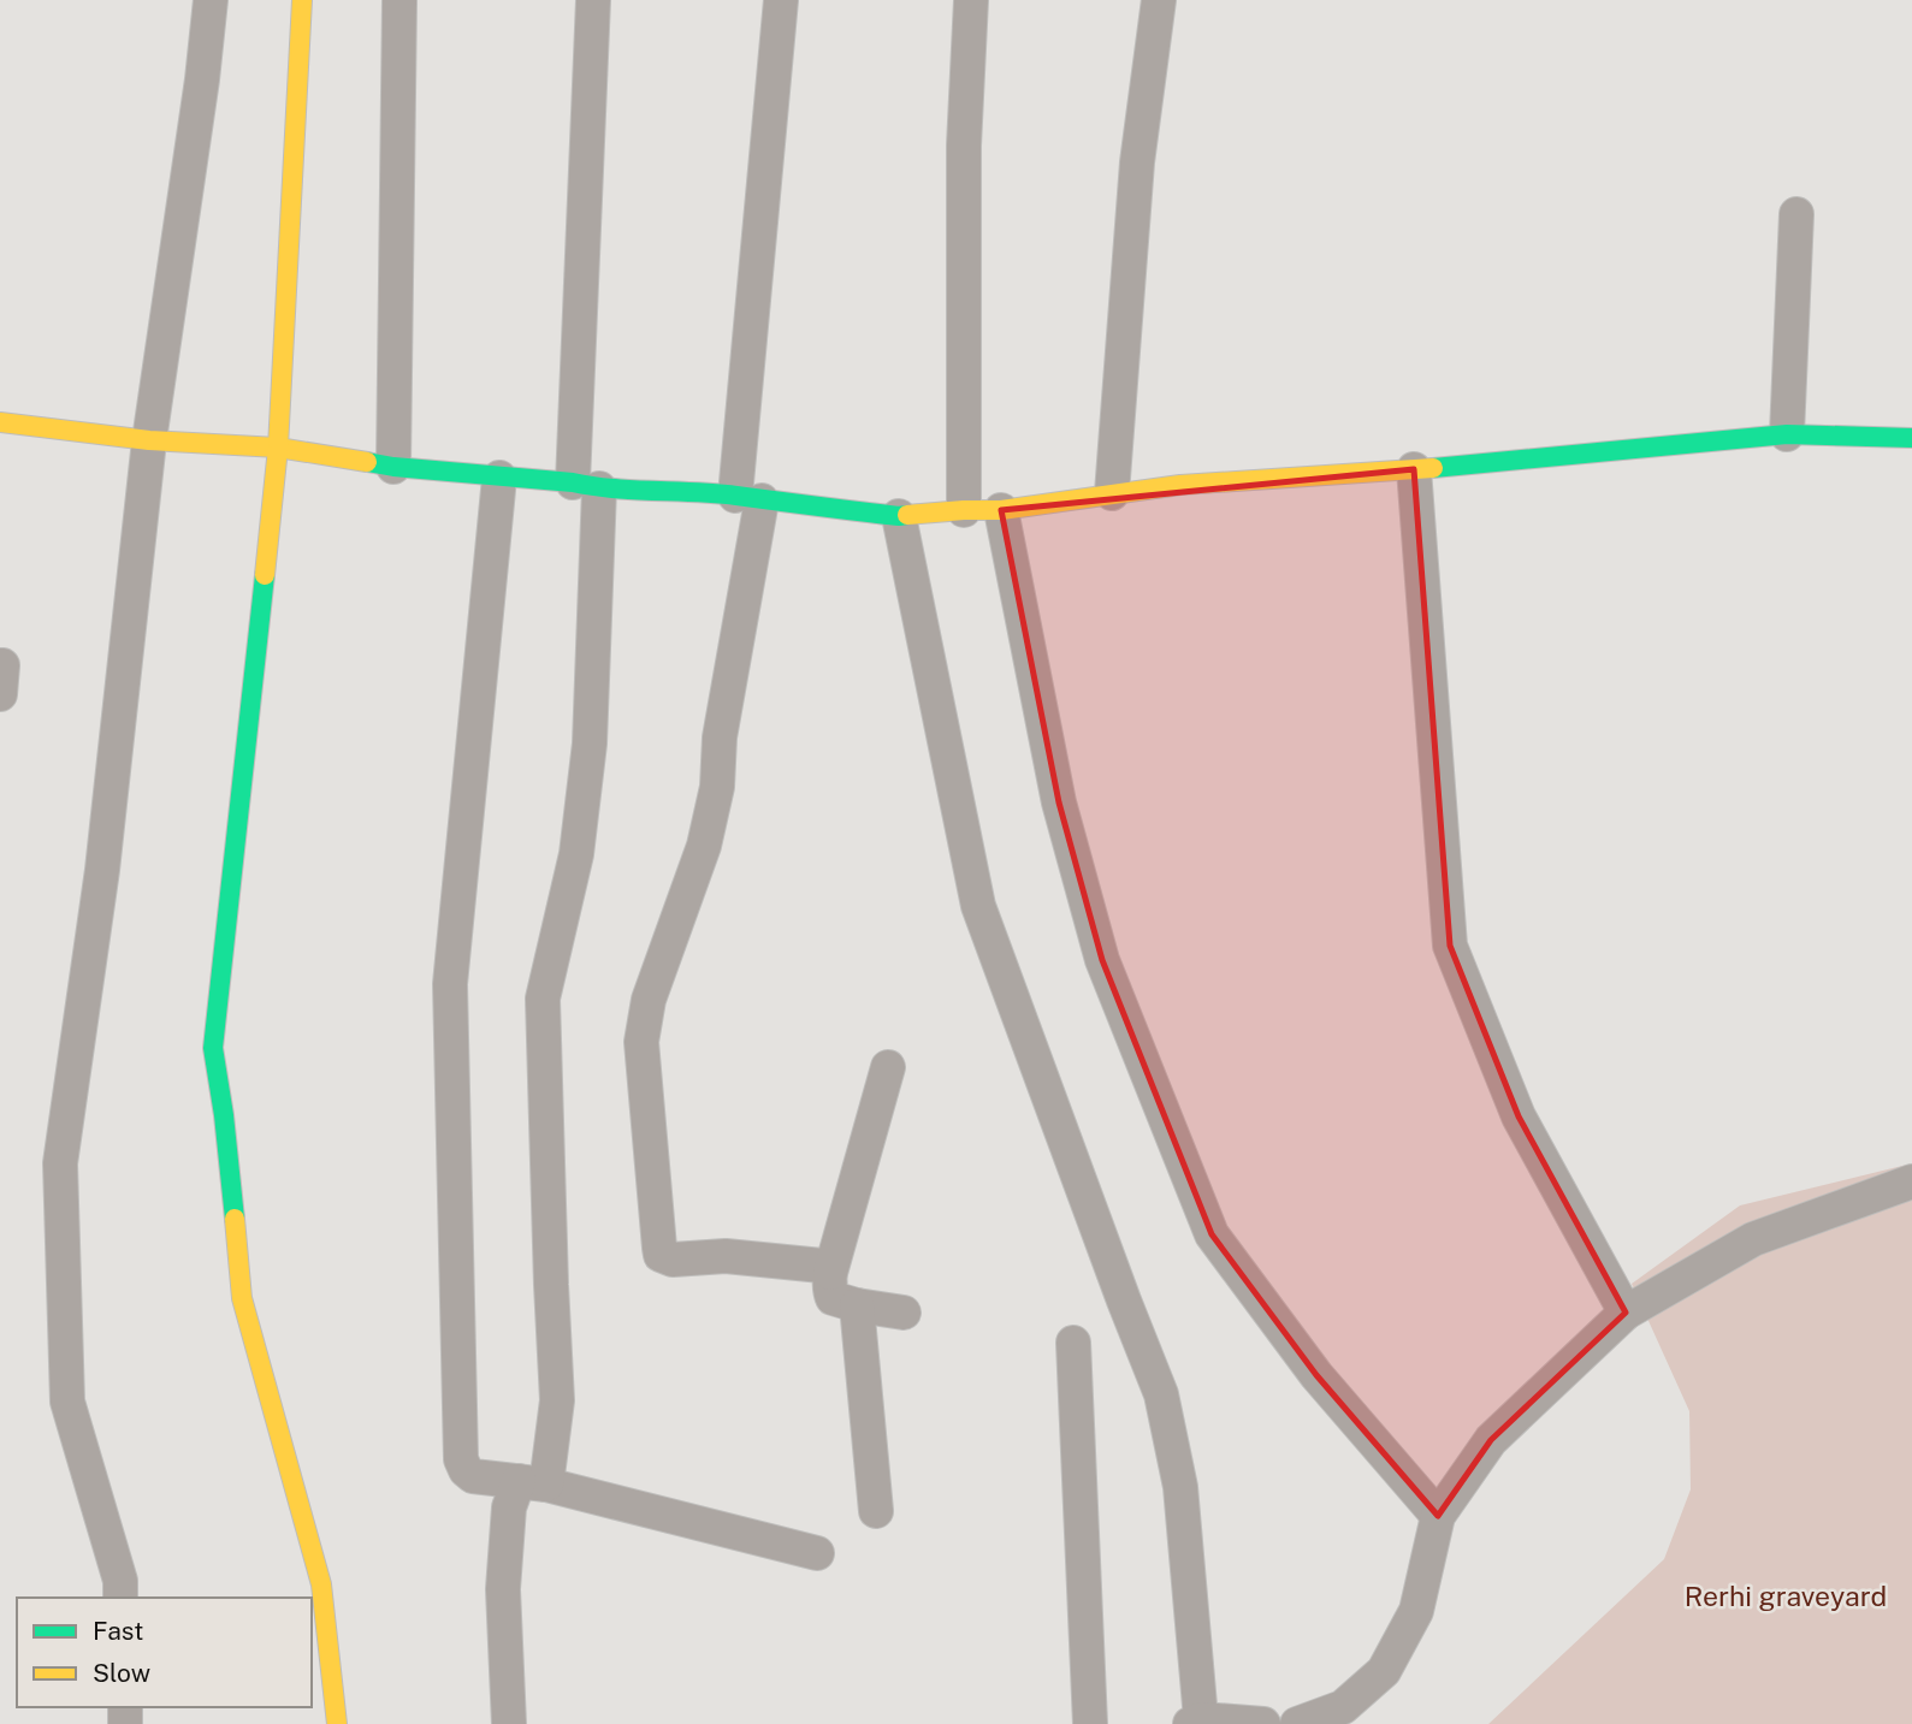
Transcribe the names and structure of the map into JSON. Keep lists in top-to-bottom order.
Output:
{
  "parks": ["Rerhi graveyard"],
  "legend": ["Fast", "Slow"]
}
